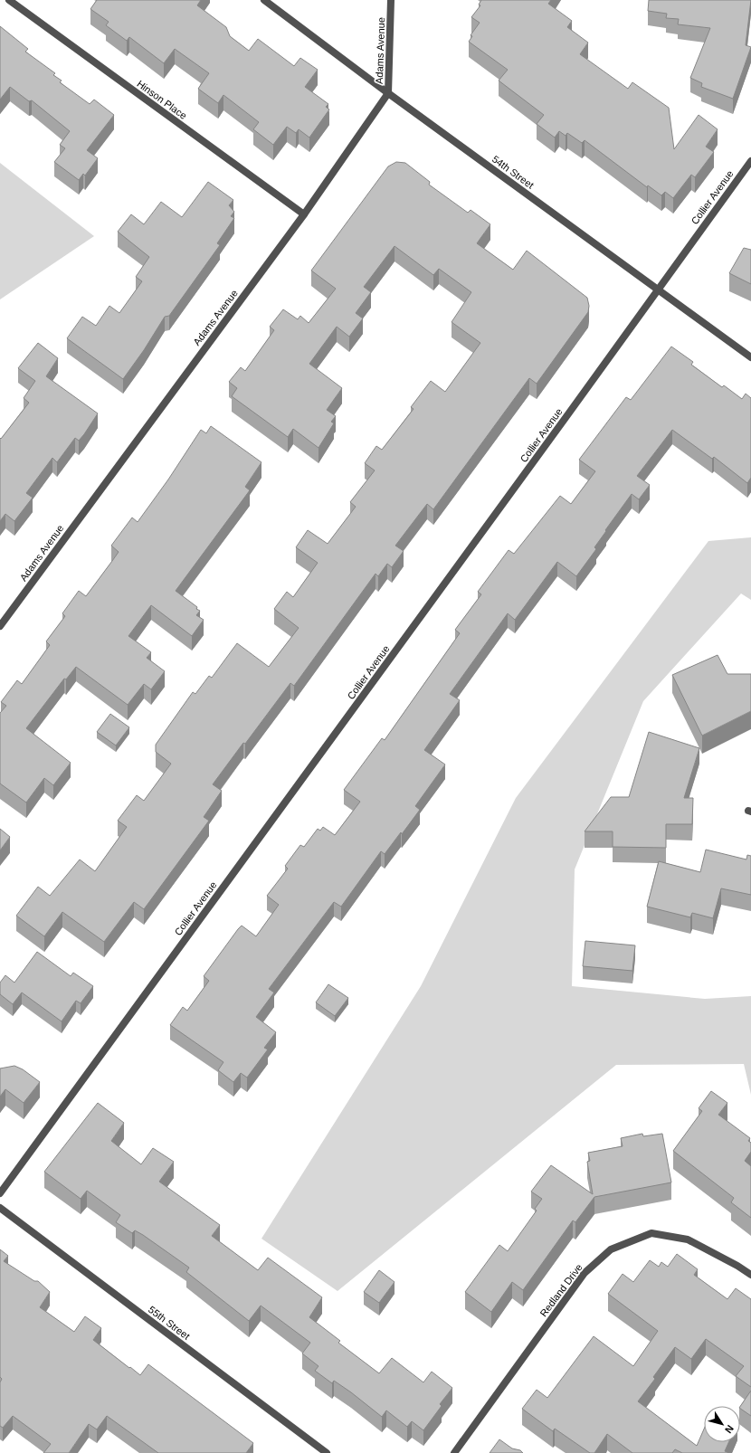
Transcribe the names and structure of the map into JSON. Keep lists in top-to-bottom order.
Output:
{
  "streets": {
    "street": [
      "Adams Avenue",
      "Hinson Place",
      "54th Street",
      "Collier Avenue",
      "Redland Drive",
      "55th Street"
    ]
  },
  "crossings": [
    ["Adams Avenue", "Hinson Place"],
    ["Adams Avenue", "54th Street"],
    ["54th Street", "Collier Avenue"]
  ],
  "north": "bottom right"
}
